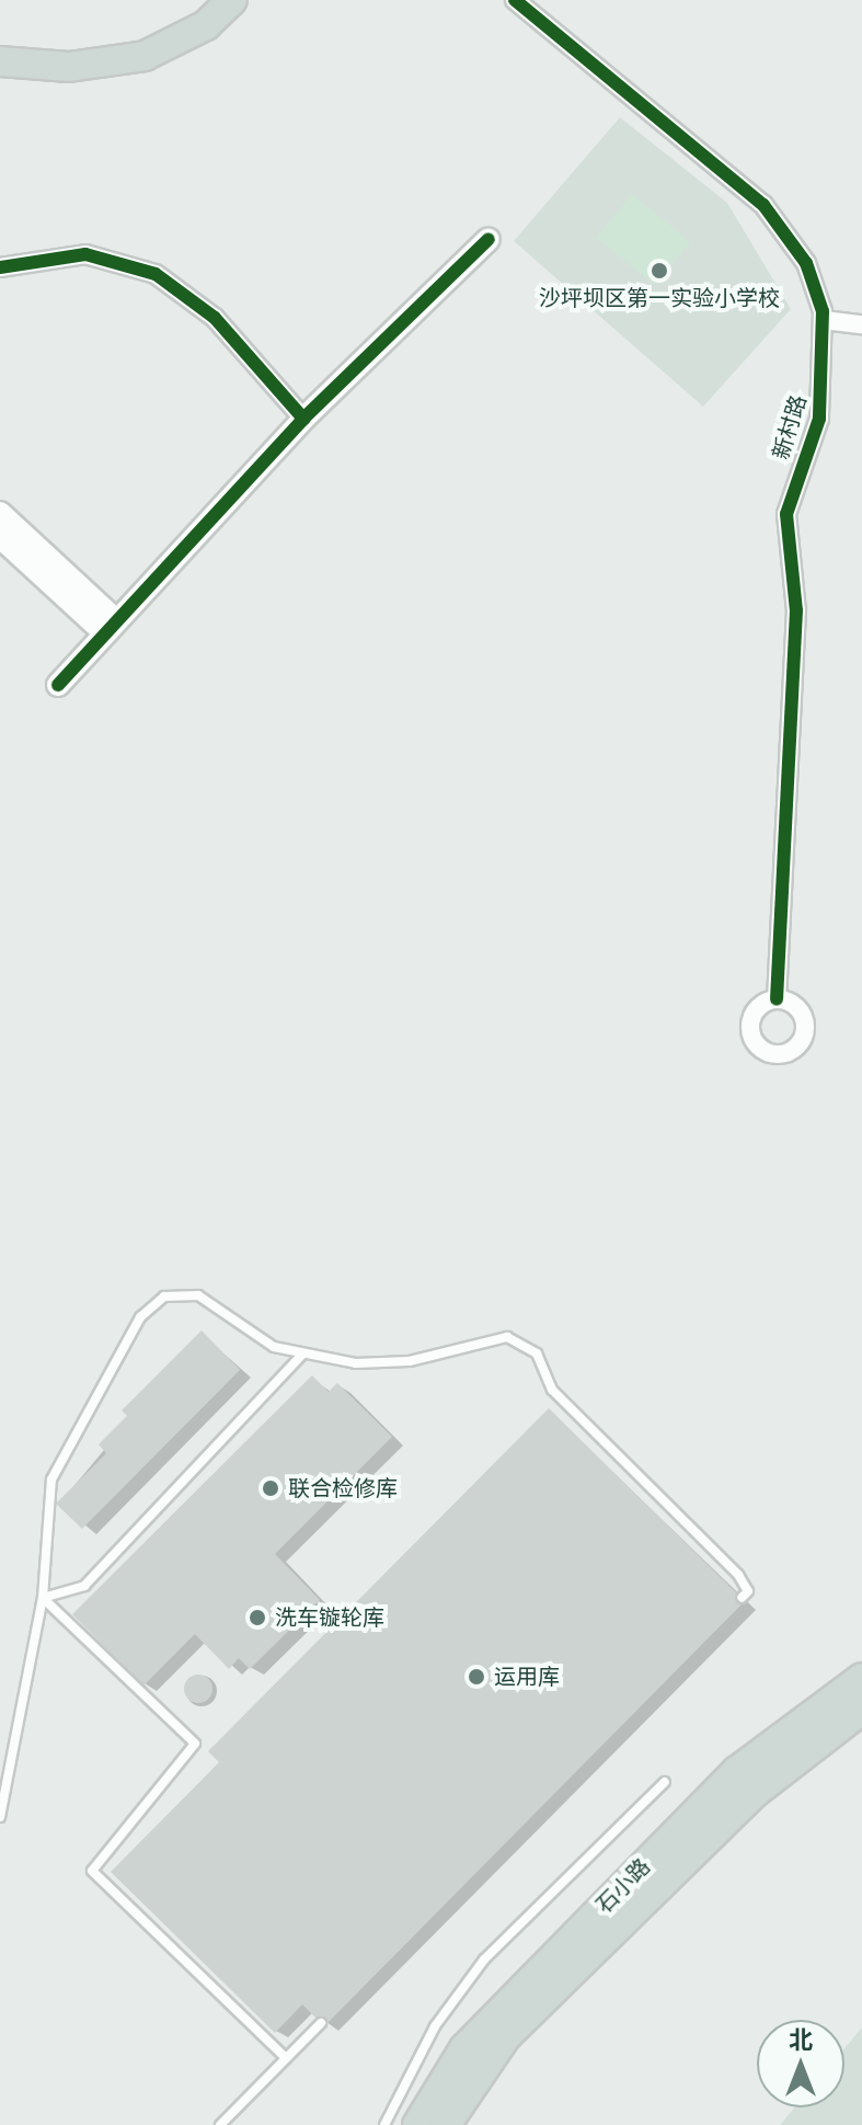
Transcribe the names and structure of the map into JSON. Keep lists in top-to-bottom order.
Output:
{
  "streets": {
    "main road": ["石小路"],
    "street": ["新村路"]
  },
  "places": [
    "沙坪坝区第一实验小学校",
    "联合检修库",
    "洗车镟轮库",
    "运用库"
  ],
  "north": "top"
}
